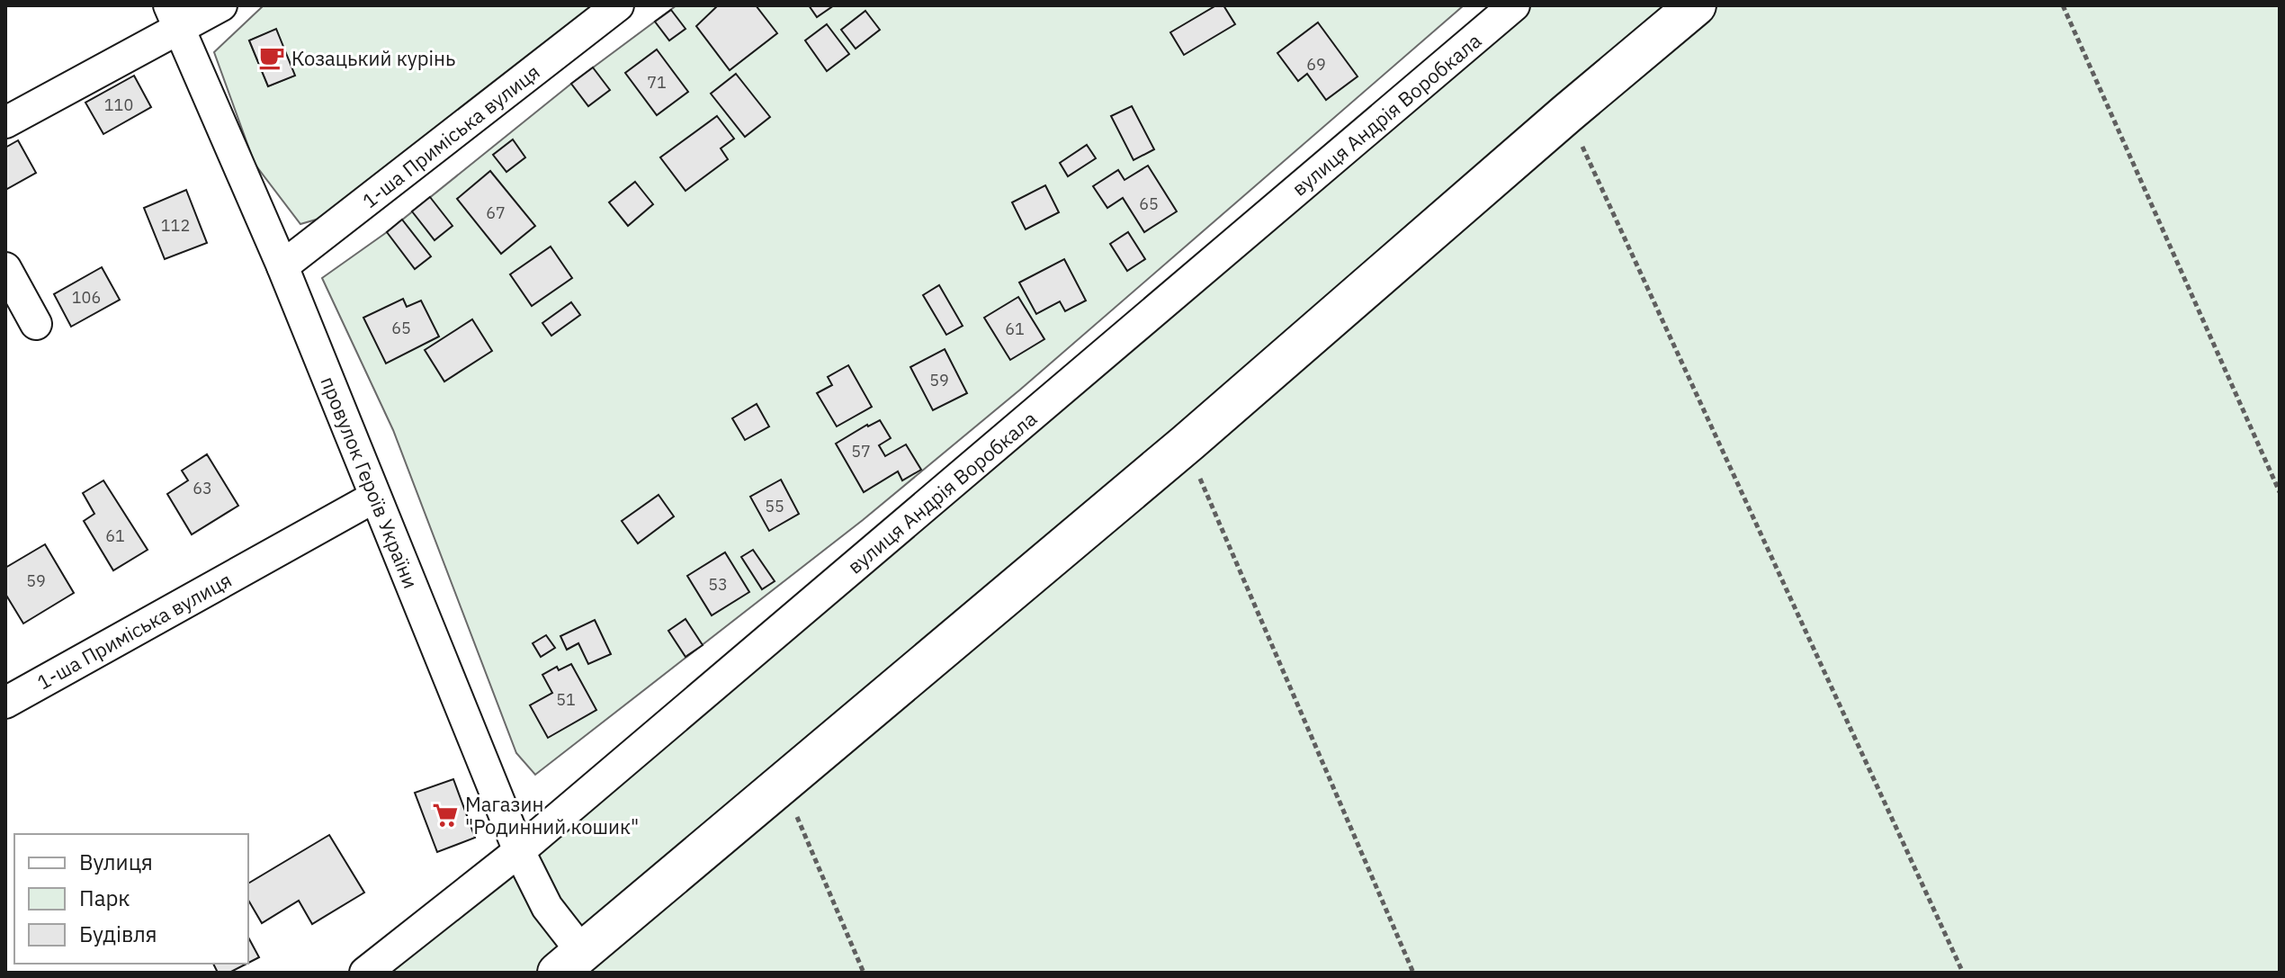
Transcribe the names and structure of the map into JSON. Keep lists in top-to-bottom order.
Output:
{
  "streets": {
    "street": ["вулиця Андрія Воробкала", "1-ша Приміська вулиця", "провулок Героїв України"]
  },
  "crossings": [
    ["вулиця Андрія Воробкала", "провулок Героїв України"],
    ["1-ша Приміська вулиця", "провулок Героїв України"]
  ],
  "places": {
    "cafe": ["Козацький курінь"],
    "supermarket": ["Магазин \"Родинний кошик\""]
  },
  "house_numbers": [
    "69",
    "71",
    "110",
    "65",
    "67",
    "112",
    "106",
    "65",
    "61",
    "59",
    "57",
    "63",
    "55",
    "61",
    "59",
    "53",
    "51"
  ],
  "legend": ["Вулиця", "Парк", "Будівля"]
}
